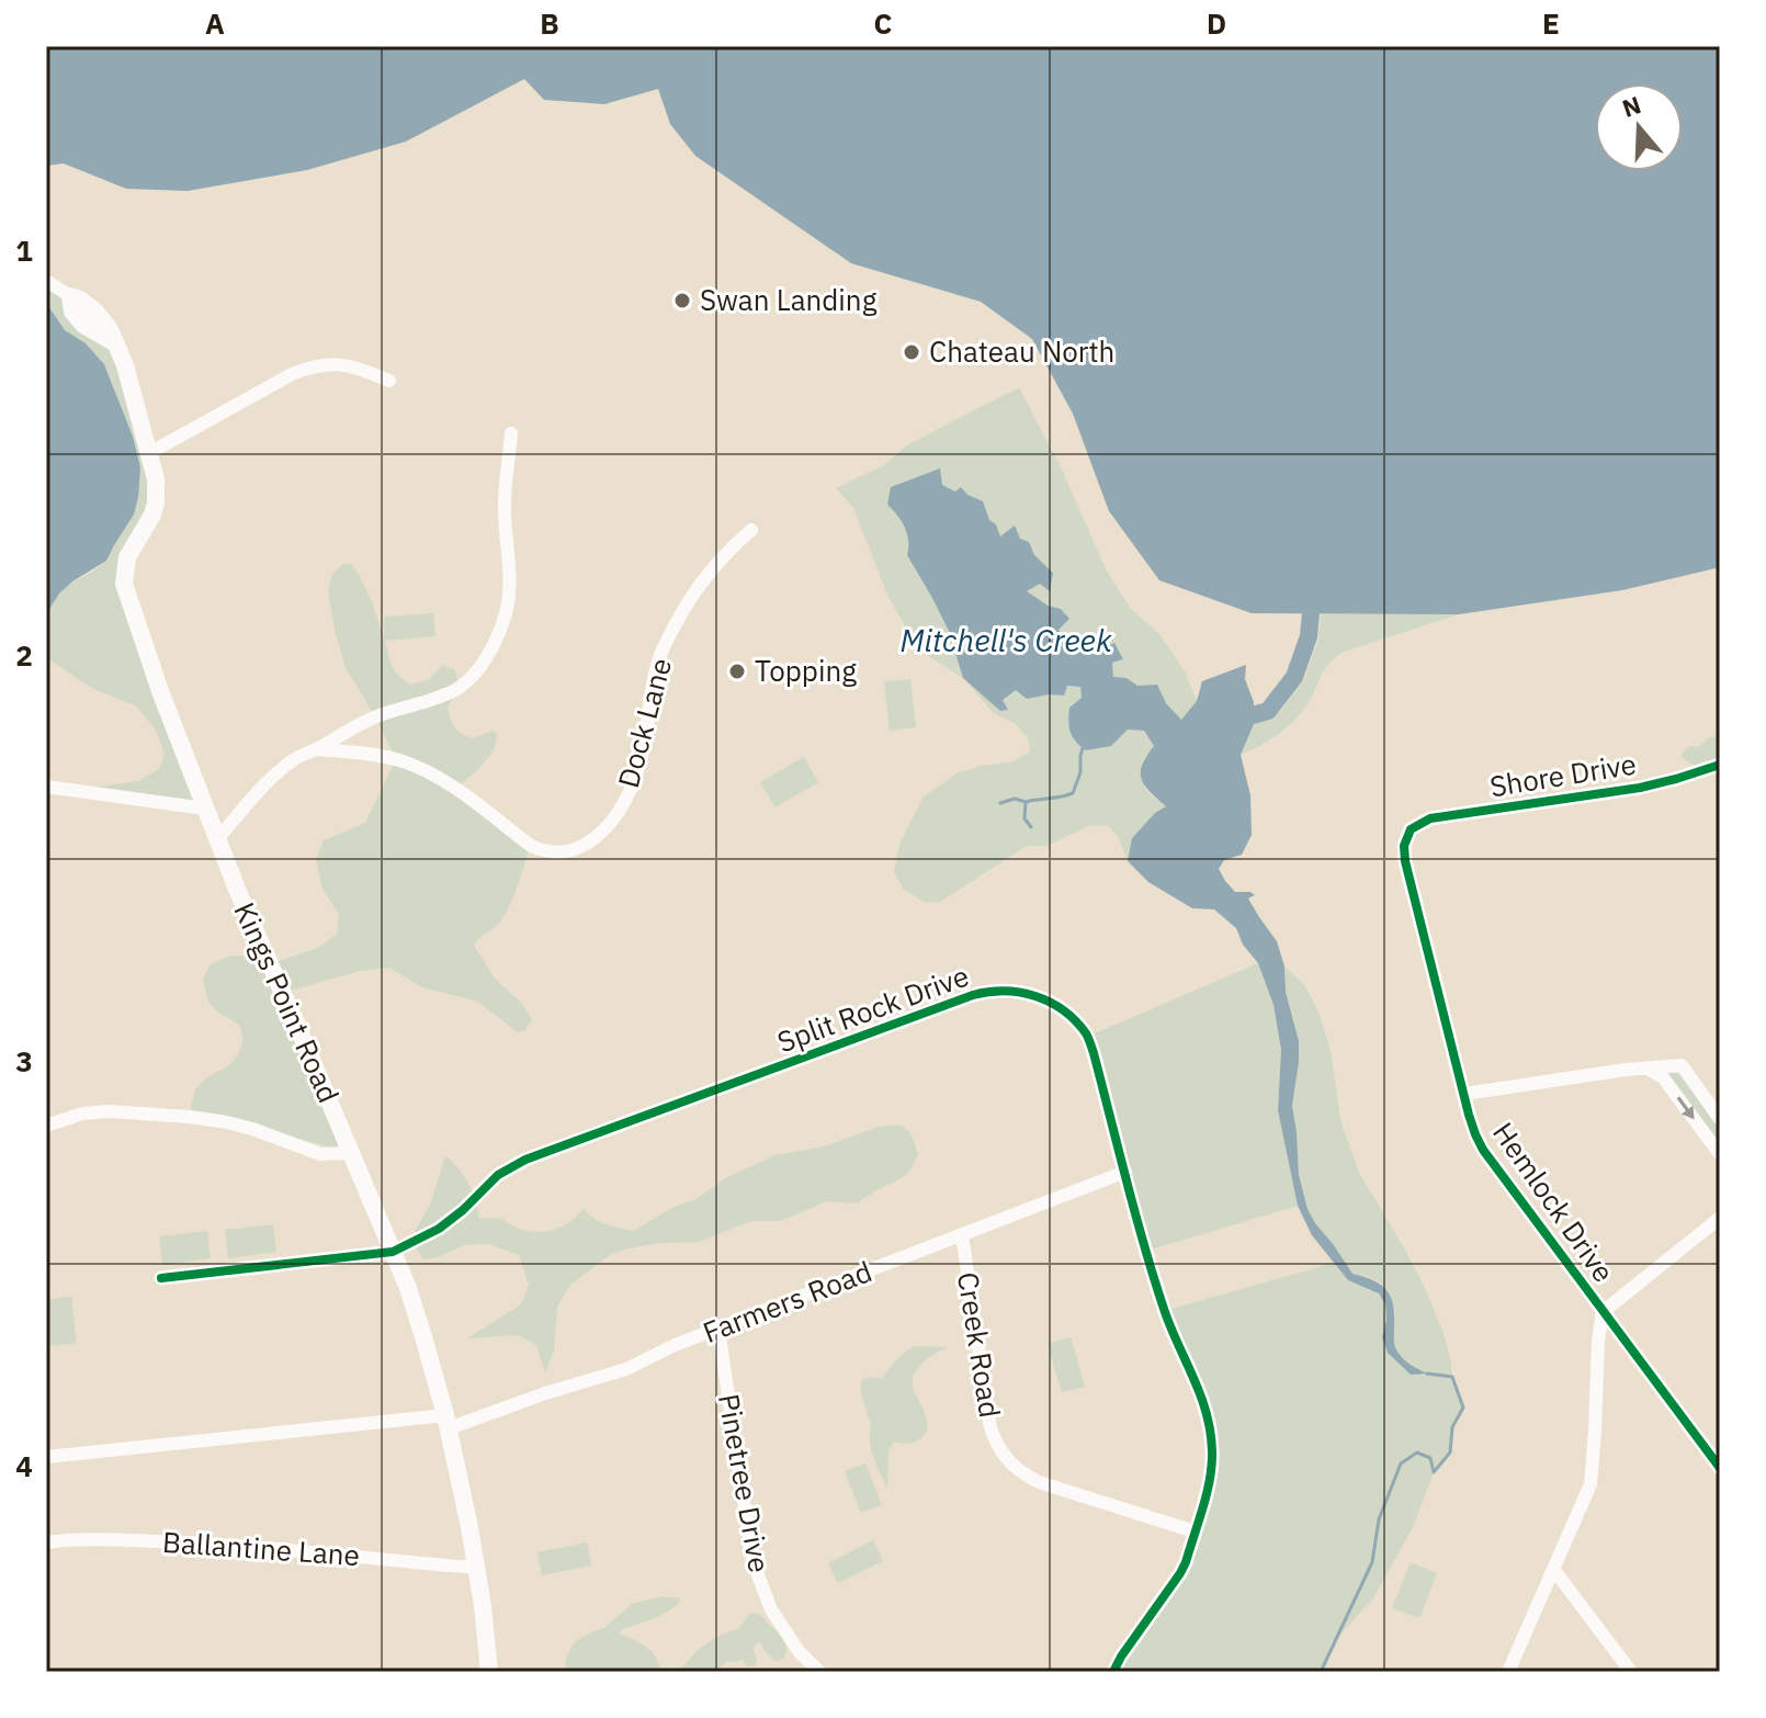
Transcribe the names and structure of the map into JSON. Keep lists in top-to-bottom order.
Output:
{
  "streets": {
    "main road": ["Kings Point Road"],
    "street": [
      "Dock Lane",
      "Shore Drive",
      "Split Rock Drive",
      "Hemlock Drive",
      "Farmers Road",
      "Creek Road",
      "Pinetree Drive",
      "Ballantine Lane"
    ]
  },
  "crossings": [
    ["Shore Drive", "Hemlock Drive"],
    ["Kings Point Road", "Split Rock Drive"],
    ["Kings Point Road", "Farmers Road"],
    ["Kings Point Road", "Ballantine Lane"],
    ["Split Rock Drive", "Farmers Road"],
    ["Split Rock Drive", "Creek Road"],
    ["Farmers Road", "Creek Road"],
    ["Farmers Road", "Pinetree Drive"]
  ],
  "water": ["Mitchell's Creek"],
  "places": ["Swan Landing", "Chateau North", "Topping"],
  "north": "top",
  "grid": {
    "columns": [
      "A",
      "B",
      "C",
      "D",
      "E"
    ],
    "rows": [
      "1",
      "2",
      "3",
      "4"
    ]
  }
}
